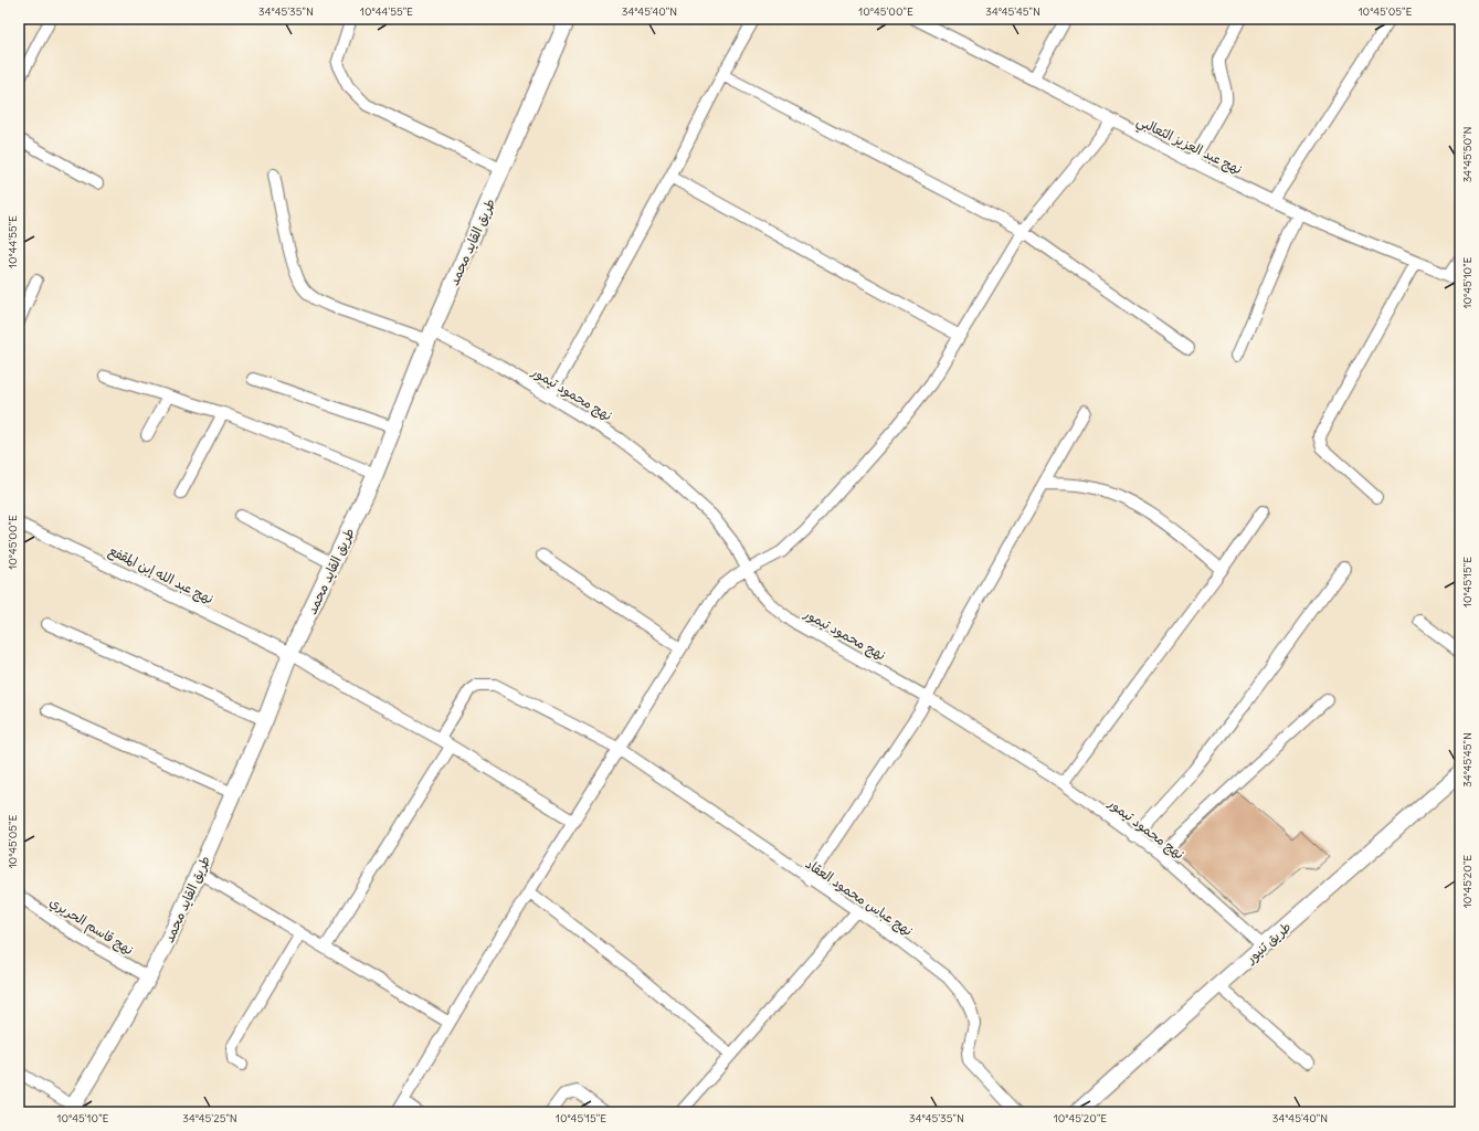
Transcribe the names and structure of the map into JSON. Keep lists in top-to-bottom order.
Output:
{
  "streets": {
    "main road": ["طريق القايد محمد", "طريق تنيور"],
    "street": [
      "نهج عبد العزيز الثعالبي",
      "نهج محمود تيمور",
      "نهج عبد الله إبن المقفع",
      "نهج عباس محمود العقاد",
      "نهج قاسم الحريري"
    ]
  },
  "crossings": [
    ["طريق القايد محمد", "نهج محمود تيمور"],
    ["طريق القايد محمد", "نهج عبد الله إبن المقفع"],
    ["طريق القايد محمد", "نهج قاسم الحريري"],
    ["نهج محمود تيمور", "طريق تنيور"],
    ["نهج عبد الله إبن المقفع", "نهج عباس محمود العقاد"]
  ],
  "coordinates": [
    "34°45'35\"N",
    "10°44'55\"E",
    "34°45'40\"N",
    "10°45'00\"E",
    "34°45'45\"N",
    "10°45'05\"E",
    "34°45'50\"N",
    "10°45'10\"E",
    "10°45'15\"E",
    "10°45'20\"E",
    "34°45'25\"N"
  ]
}
